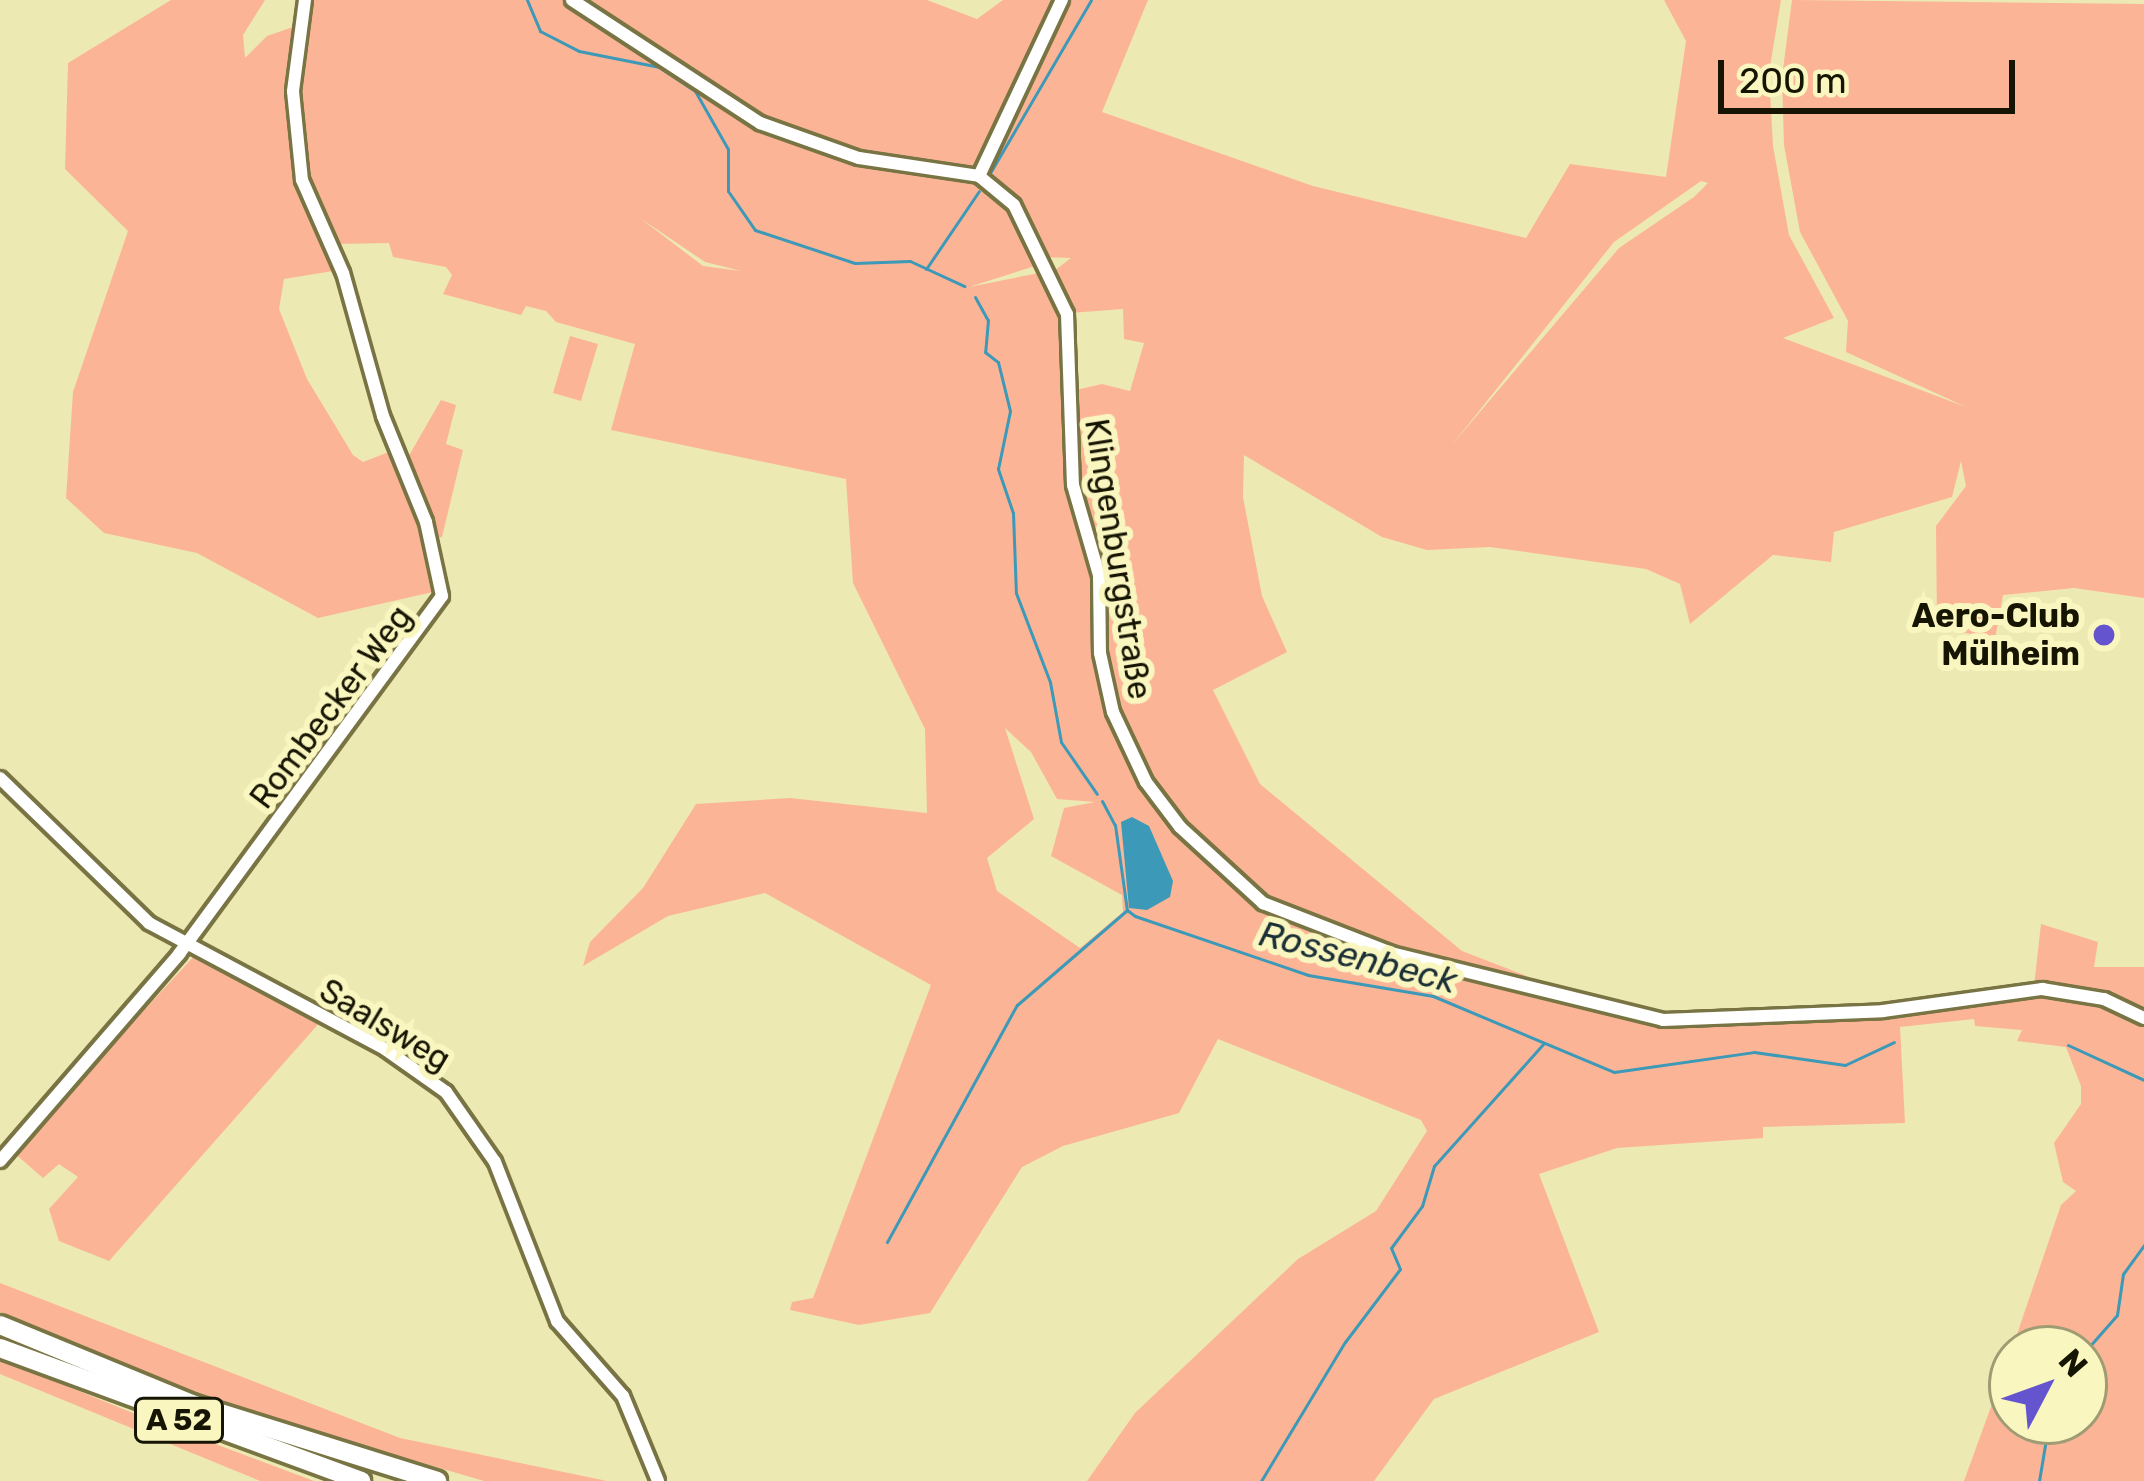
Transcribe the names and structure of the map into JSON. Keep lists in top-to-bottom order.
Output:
{
  "streets": {
    "highway": ["A 52"],
    "street": ["Klingenburgstraße", "Rombecker Weg", "Saalsweg"]
  },
  "crossings": [
    ["Rombecker Weg", "Saalsweg"]
  ],
  "water": ["Rossenbeck"],
  "places": ["Aero-Club Mülheim"],
  "scale_bar": "200 m",
  "north": "top right"
}
